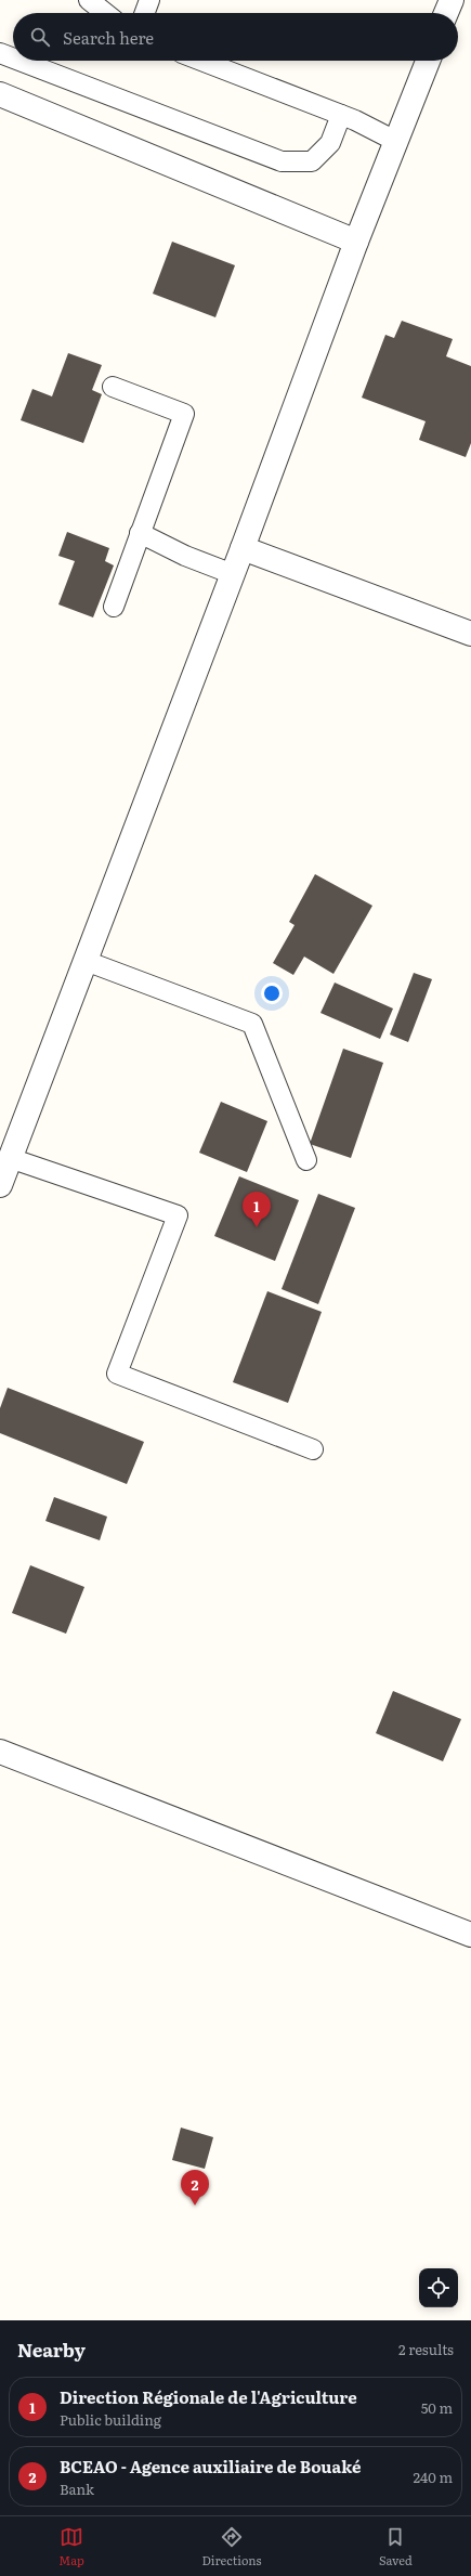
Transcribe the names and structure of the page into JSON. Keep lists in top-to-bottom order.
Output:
{
  "page": {
    "search": "Search here",
    "pins": ["1", "2"],
    "heading": ["Nearby", "2 results"],
    "list": [
      {
        "mark": "1",
        "name": "Direction Régionale de l'Agriculture",
        "note": "Public building",
        "value": "50 m"
      },
      {
        "mark": "2",
        "name": "BCEAO - Agence auxiliaire de Bouaké",
        "note": "Bank",
        "value": "240 m"
      }
    ],
    "nav": ["Map", "Directions", "Saved"]
  }
}
